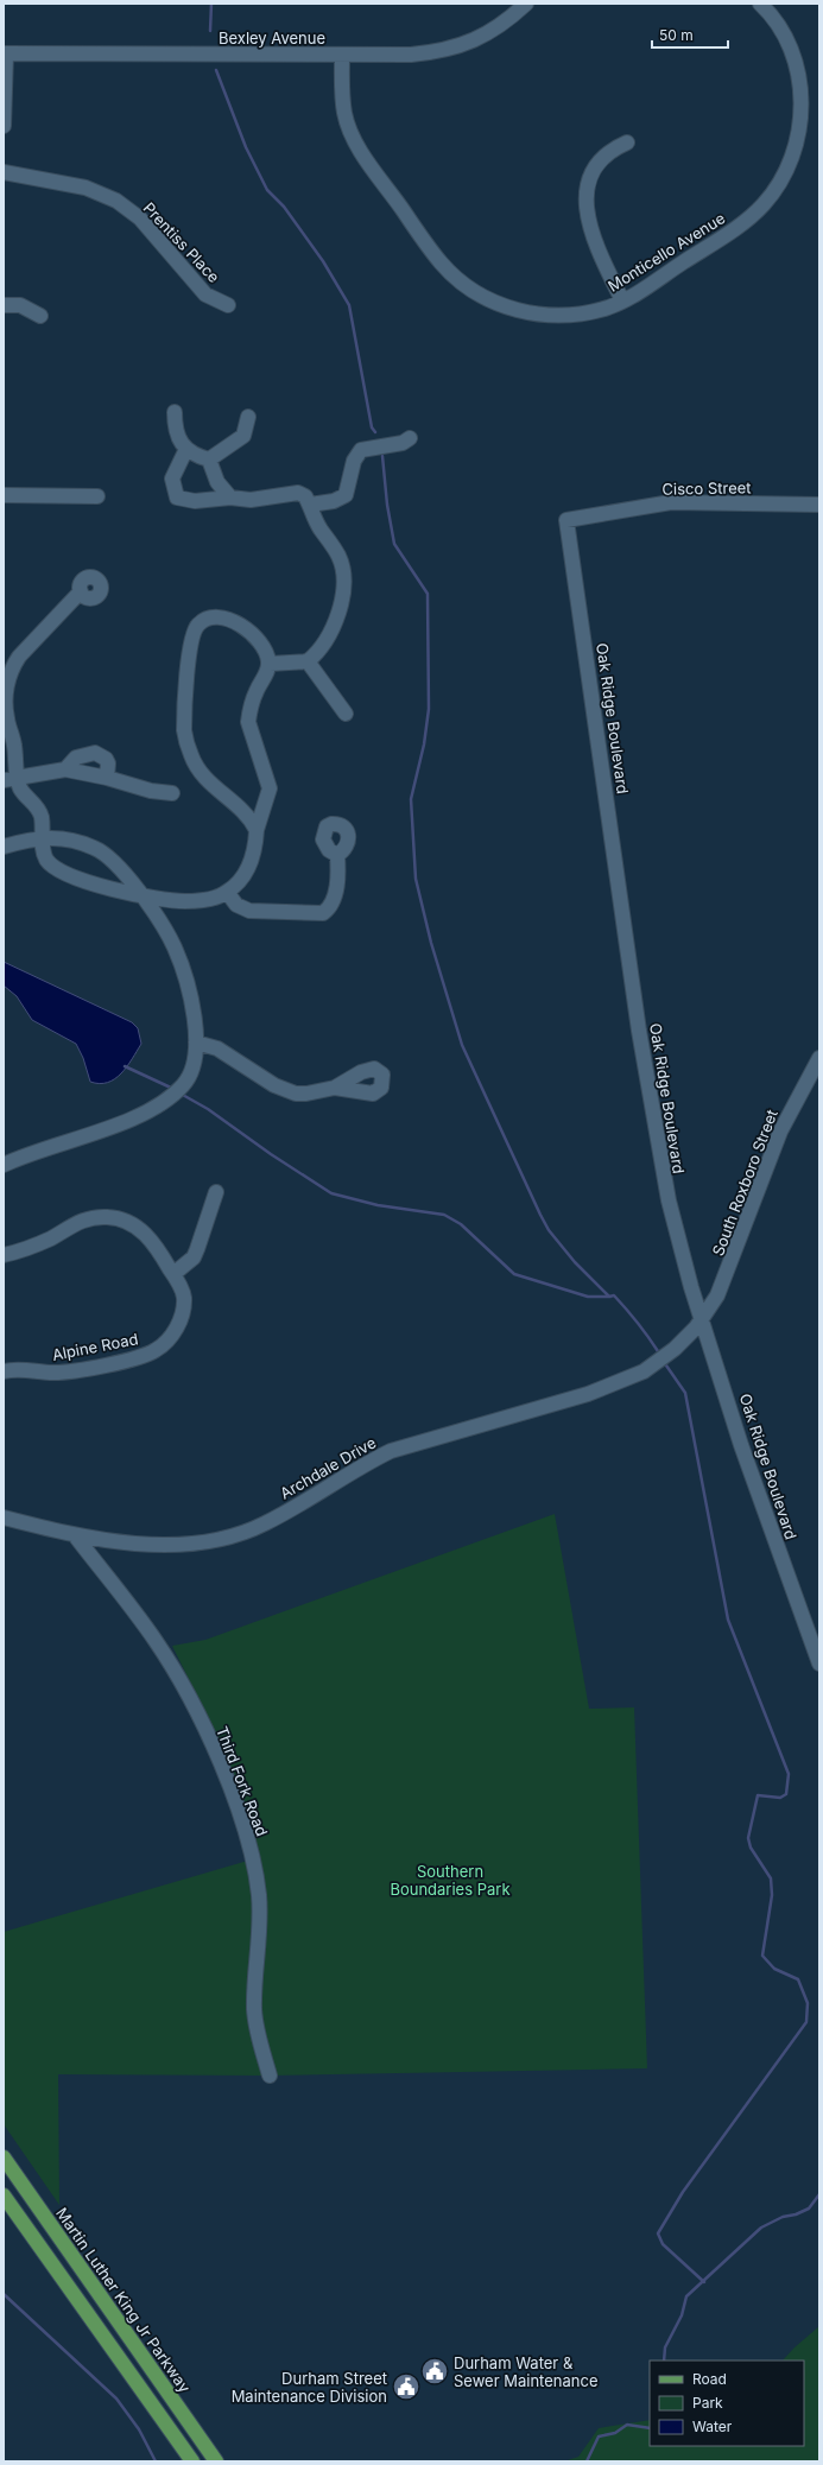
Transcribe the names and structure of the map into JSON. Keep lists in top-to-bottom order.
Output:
{
  "streets": {
    "main road": ["Martin Luther King Jr Parkway"],
    "street": [
      "Bexley Avenue",
      "Prentiss Place",
      "Monticello Avenue",
      "Cisco Street",
      "Oak Ridge Boulevard",
      "South Roxboro Street",
      "Alpine Road",
      "Archdale Drive",
      "Third Fork Road"
    ]
  },
  "crossings": [
    ["Bexley Avenue", "Monticello Avenue"],
    ["Cisco Street", "Oak Ridge Boulevard"],
    ["Oak Ridge Boulevard", "South Roxboro Street"],
    ["Oak Ridge Boulevard", "Archdale Drive"],
    ["South Roxboro Street", "Archdale Drive"],
    ["Archdale Drive", "Third Fork Road"]
  ],
  "parks": ["Southern Boundaries Park"],
  "places": {
    "public building": ["Durham Water & Sewer Maintenance", "Durham Street Maintenance Division"]
  },
  "legend": ["Road", "Park", "Water"],
  "scale_bar": "50 m"
}
